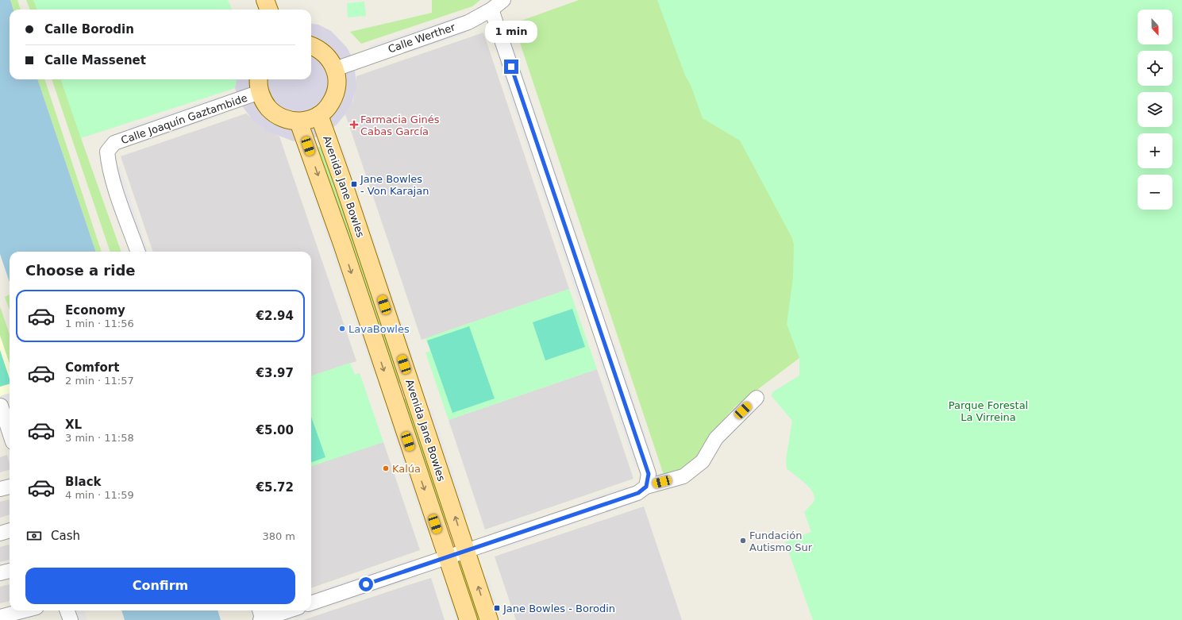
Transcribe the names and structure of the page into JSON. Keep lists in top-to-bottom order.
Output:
{
  "streets": {
    "main road": ["Avenida Jane Bowles"],
    "street": ["Calle Werther", "Calle Joaquín Gaztambide"]
  },
  "parks": ["Parque Forestal La Virreina"],
  "places": {
    "health": ["Farmacia Ginés Cabas García"],
    "transit": ["Jane Bowles - Von Karajan", "Jane Bowles - Borodin"],
    "other": ["LavaBowles", "Kalúa", "Fundación Autismo Sur"]
  },
  "north": "bottom",
  "page": {
    "map_buttons": ["+", "−"],
    "banner": ["Calle Borodin", "Calle Massenet"],
    "bubble": "1 min",
    "heading": "Choose a ride",
    "list": [
      {
        "name": "Economy",
        "note": "1 min · 11:56",
        "value": "€2.94"
      },
      {
        "name": "Comfort",
        "note": "2 min · 11:57",
        "value": "€3.97"
      },
      {
        "name": "XL",
        "note": "3 min · 11:58",
        "value": "€5.00"
      },
      {
        "name": "Black",
        "note": "4 min · 11:59",
        "value": "€5.72"
      }
    ],
    "pay": ["Cash", "380 m"],
    "buttons": "Confirm"
  }
}
